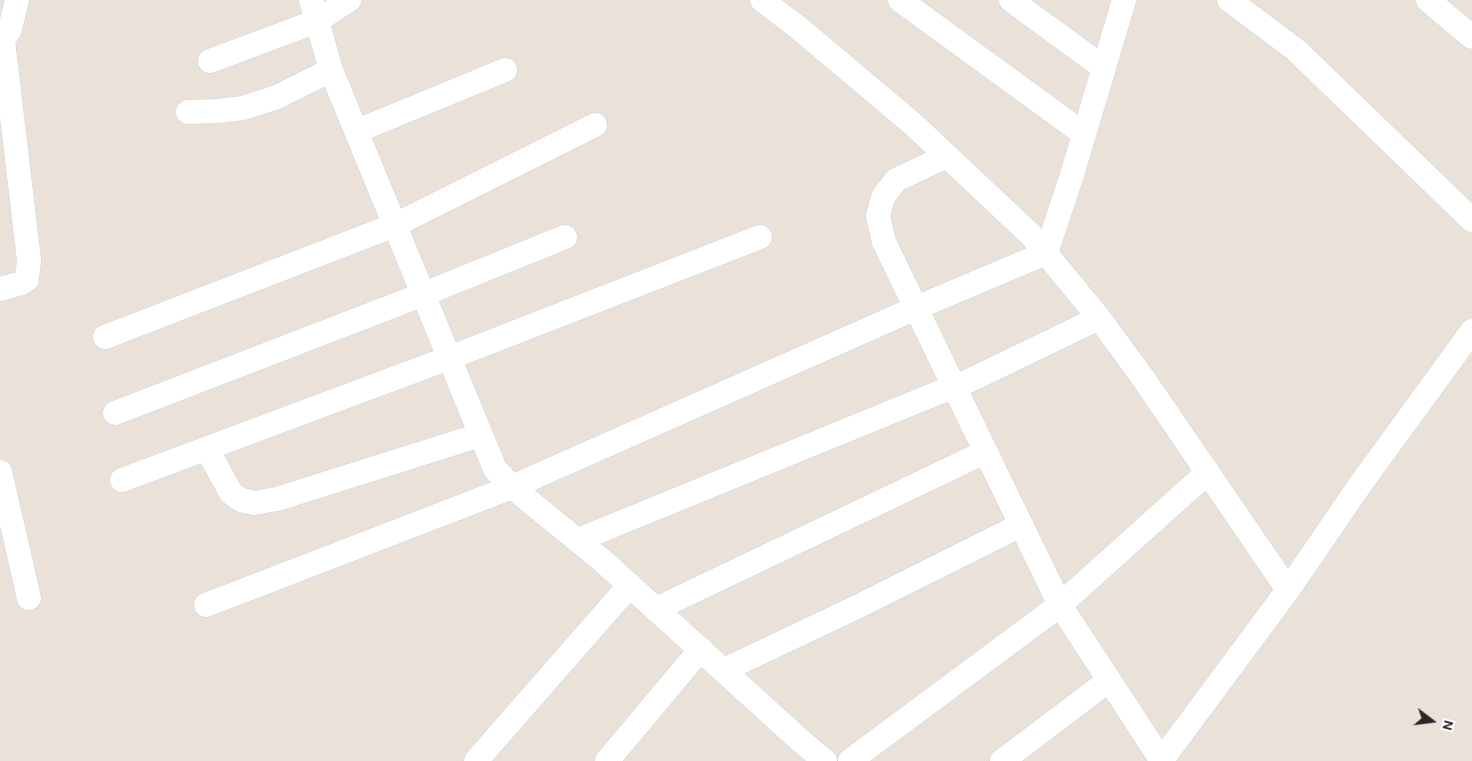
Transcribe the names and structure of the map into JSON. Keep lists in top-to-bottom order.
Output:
{
  "north": "right"
}
